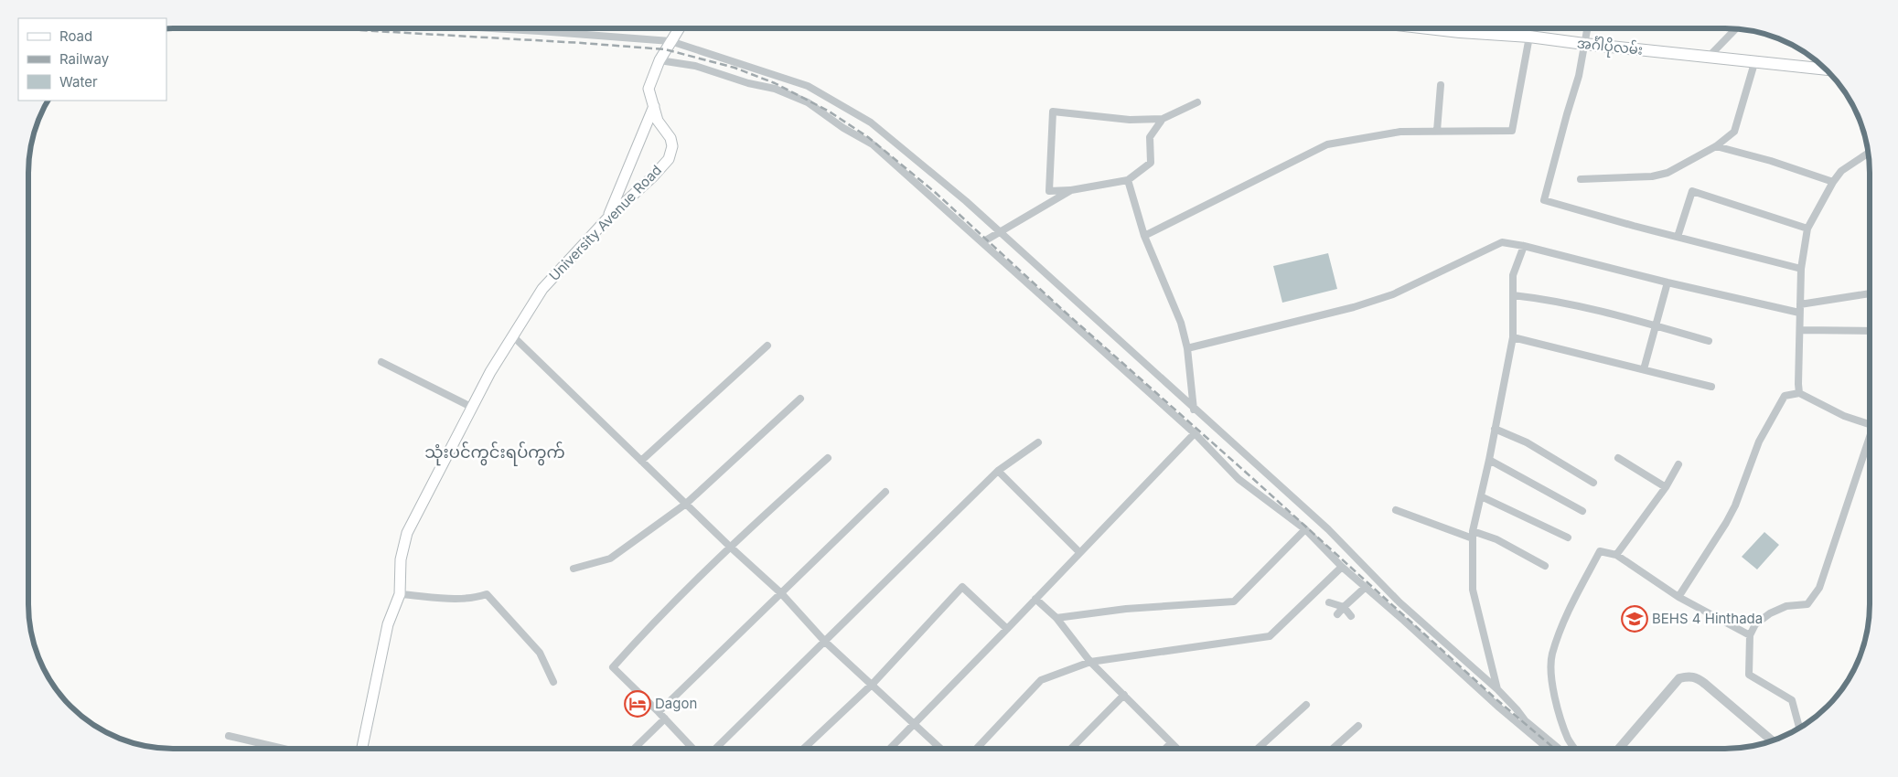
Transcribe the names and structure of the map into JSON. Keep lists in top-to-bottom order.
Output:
{
  "streets": {
    "main road": ["အင်္ဂါပိုလမ်း", "University Avenue Road"]
  },
  "districts": ["သုံးပင်ကွင်းရပ်ကွက်"],
  "places": {
    "school or university": ["BEHS 4 Hinthada"],
    "hotel": ["Dagon"]
  },
  "legend": ["Road", "Railway", "Water"]
}
